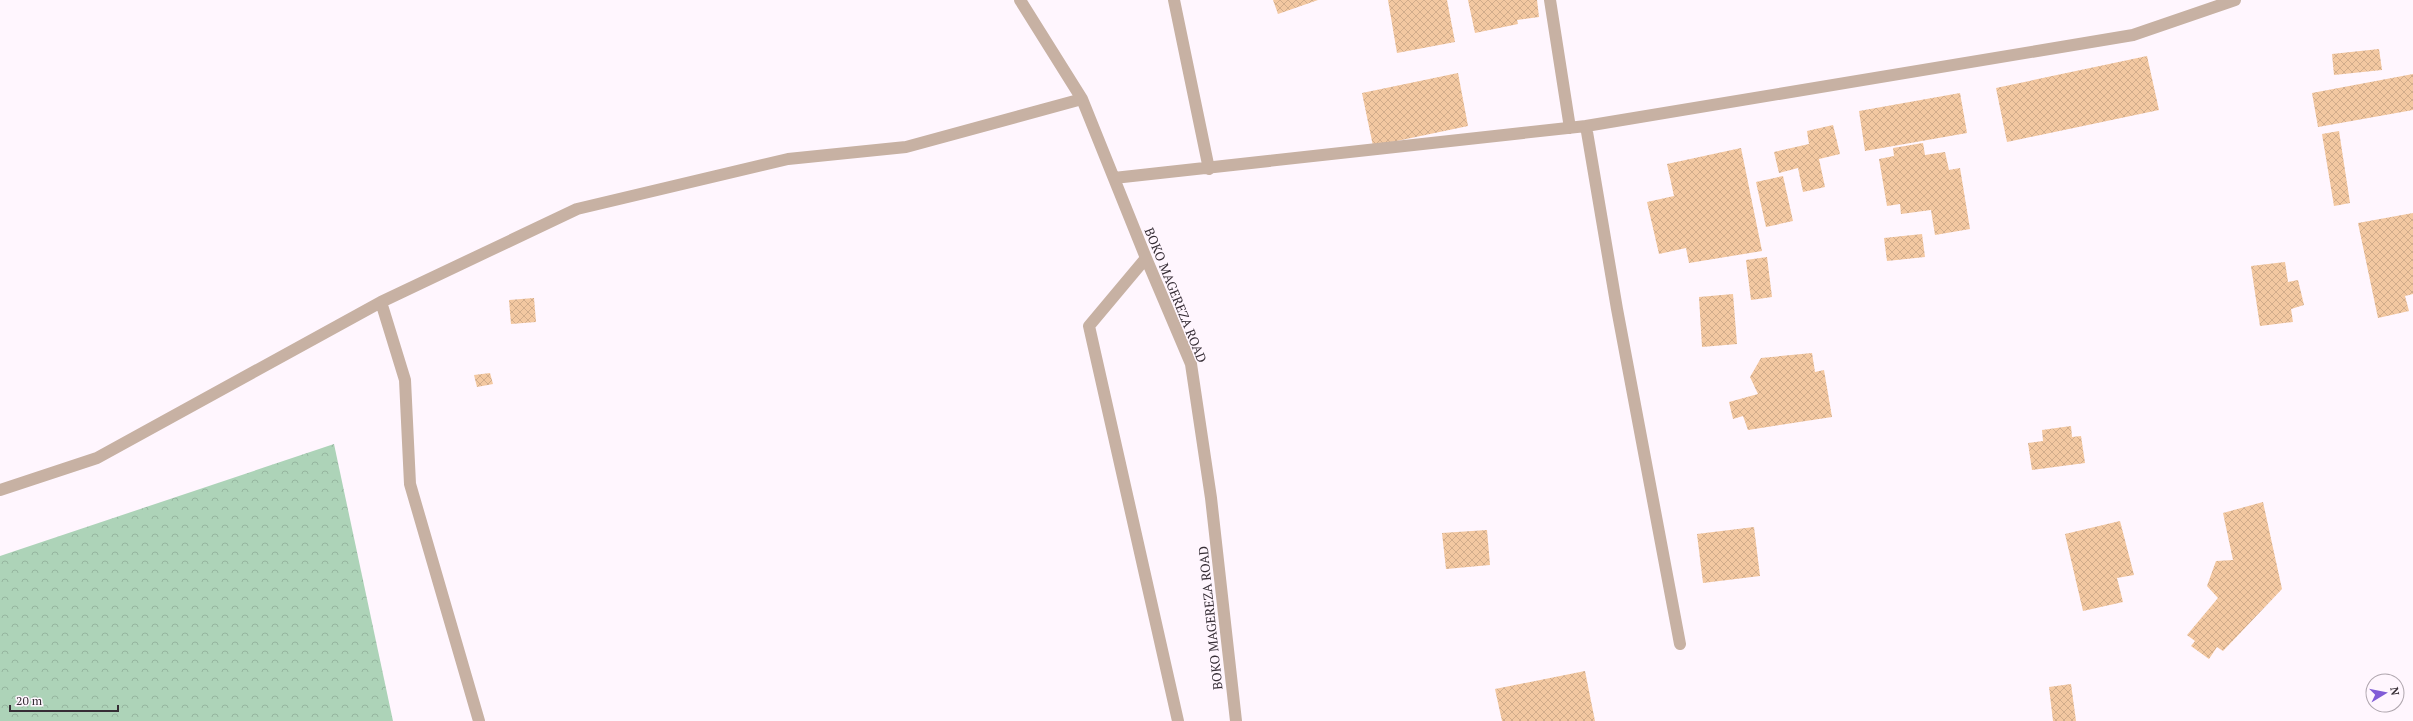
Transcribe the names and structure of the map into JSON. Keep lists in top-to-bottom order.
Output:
{
  "streets": {
    "street": ["BOKO MAGEREZA ROAD"]
  },
  "scale_bar": "20 m",
  "north": "right"
}
